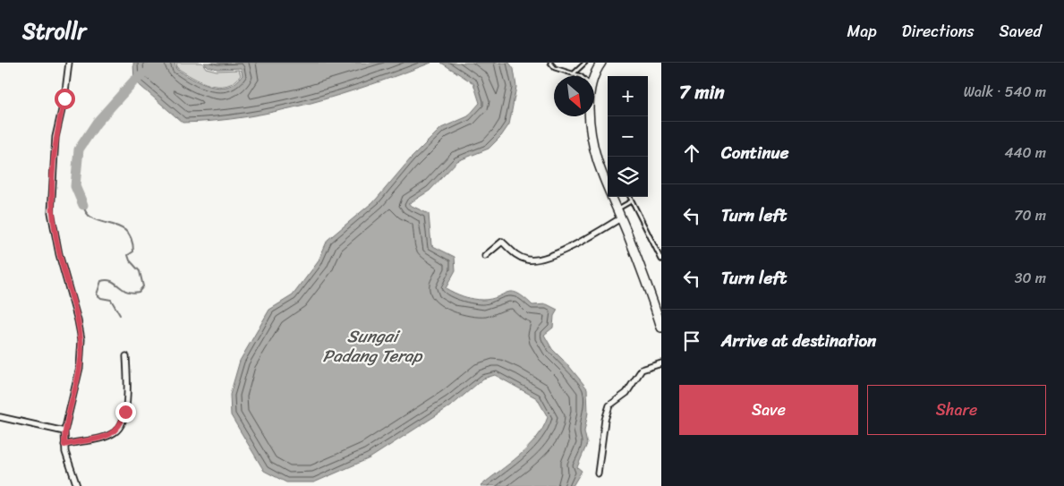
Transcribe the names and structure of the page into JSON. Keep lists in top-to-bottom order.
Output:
{
  "water": ["Sungai Padang Terap"],
  "north": "bottom right",
  "page": {
    "header": "Strollr",
    "nav": ["Map", "Directions", "Saved"],
    "heading": ["7 min", "Walk · 540 m"],
    "map_buttons": ["+", "−"],
    "list": [
      ["Continue", "440 m"],
      ["Turn left", "70 m"],
      ["Turn left", "30 m"],
      "Arrive at destination"
    ],
    "buttons": ["Save", "Share"]
  }
}
